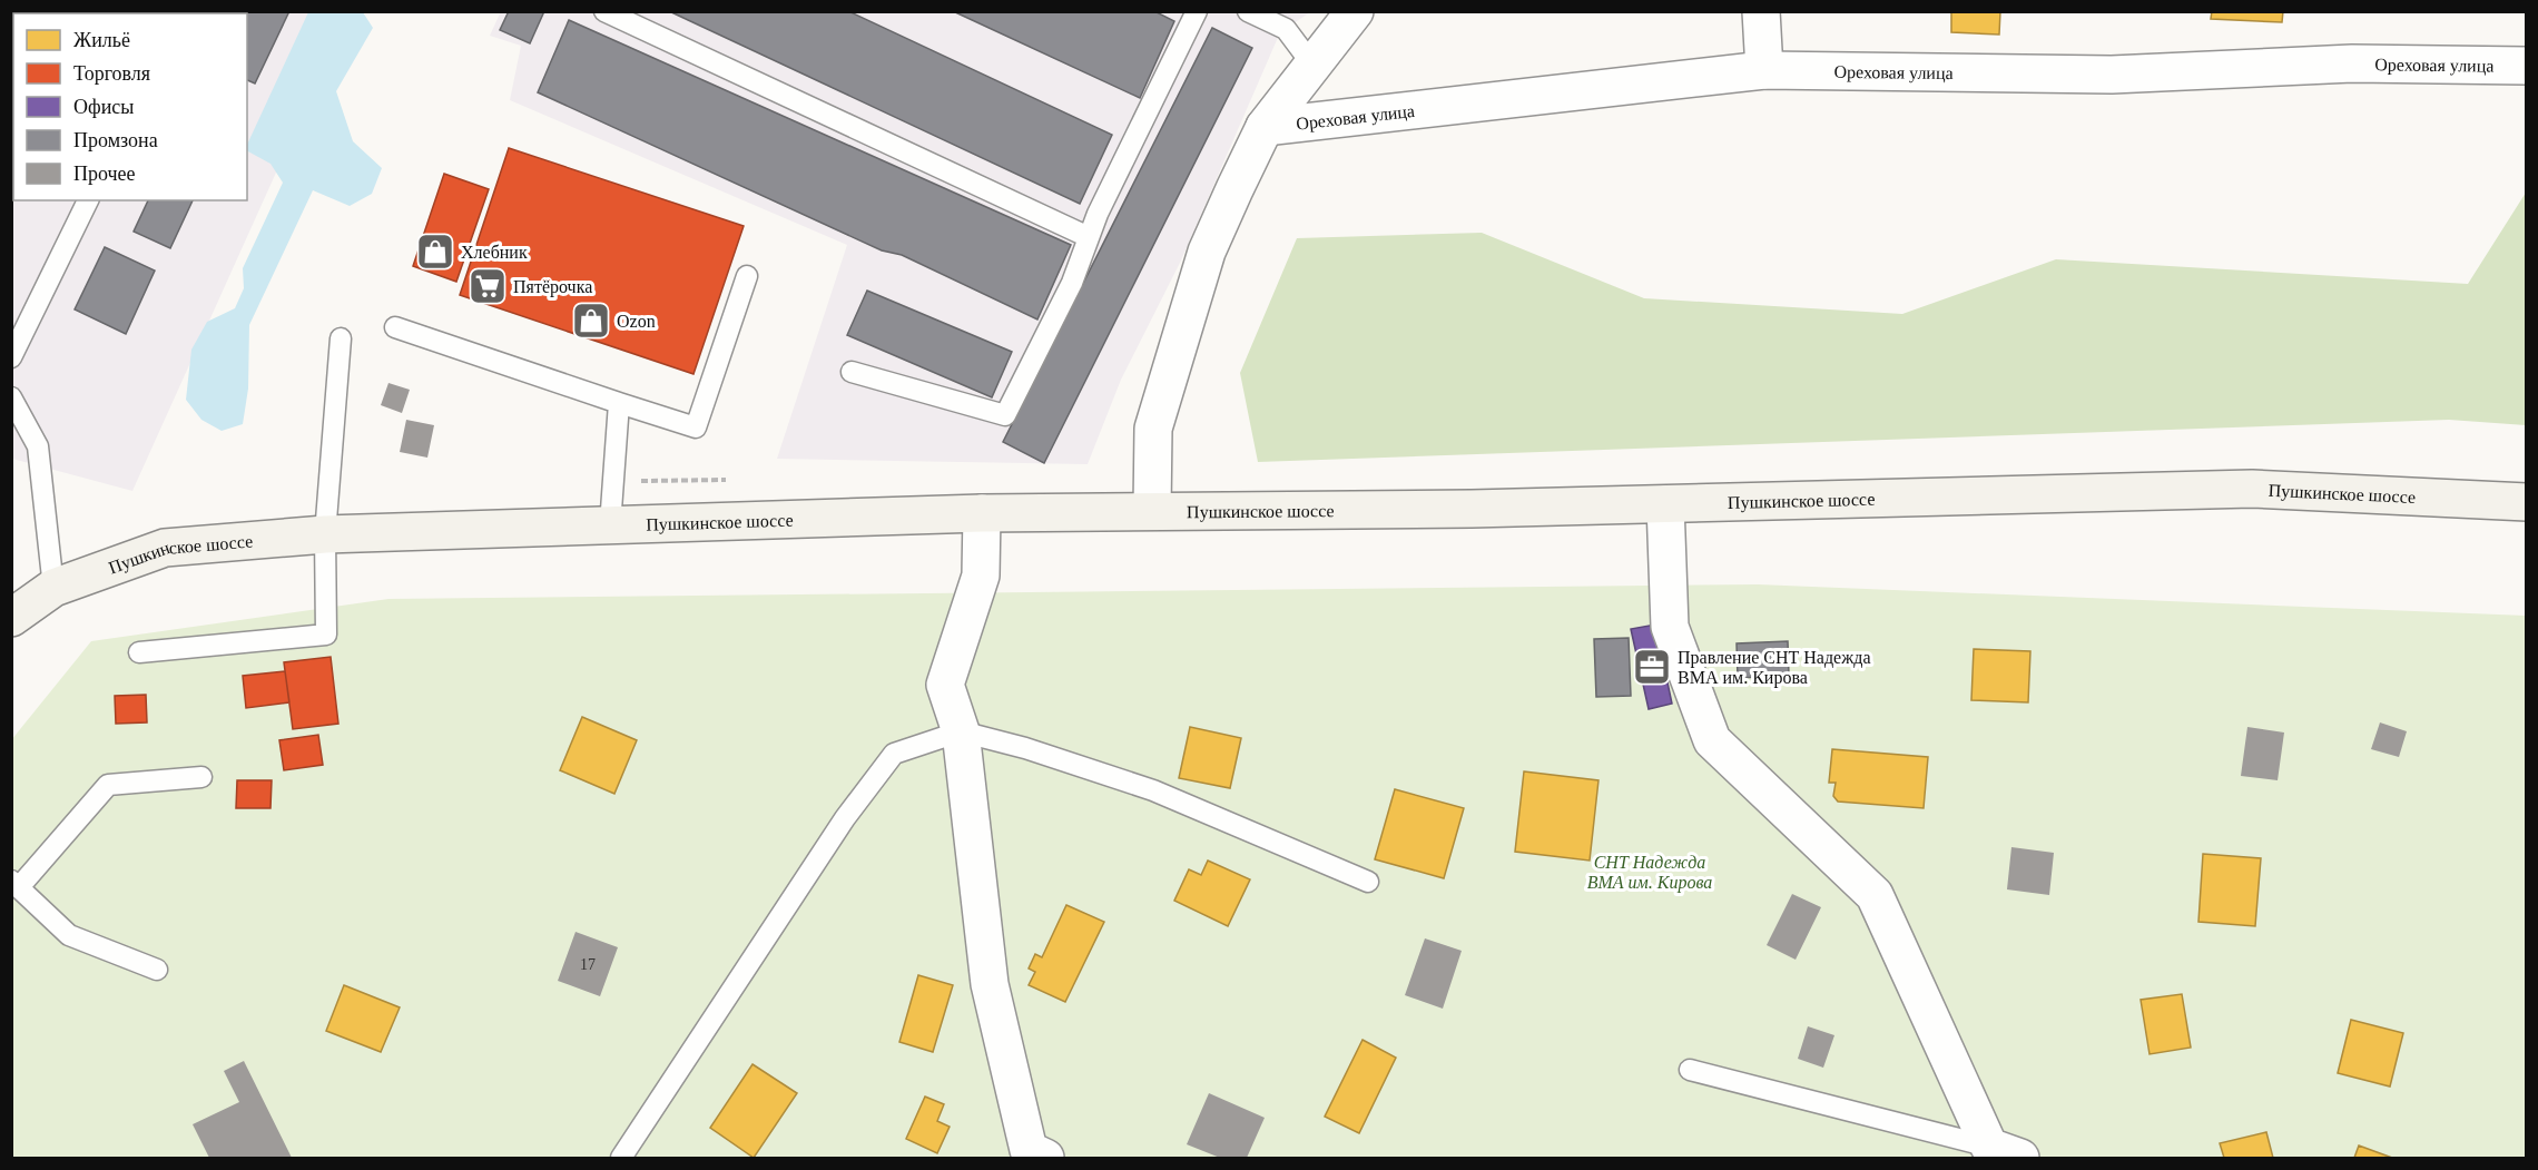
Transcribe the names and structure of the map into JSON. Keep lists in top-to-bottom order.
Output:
{
  "streets": {
    "main road": ["Пушкинское шоссе"],
    "street": ["Ореховая улица"]
  },
  "parks": ["СНТ Надежда ВМА им. Кирова"],
  "places": {
    "shop": ["Хлебник", "Ozon"],
    "supermarket": ["Пятёрочка"],
    "office": ["Правление СНТ Надежда ВМА им. Кирова"]
  },
  "house_numbers": ["17"],
  "legend": [
    "Жильё",
    "Торговля",
    "Офисы",
    "Промзона",
    "Прочее"
  ]
}
